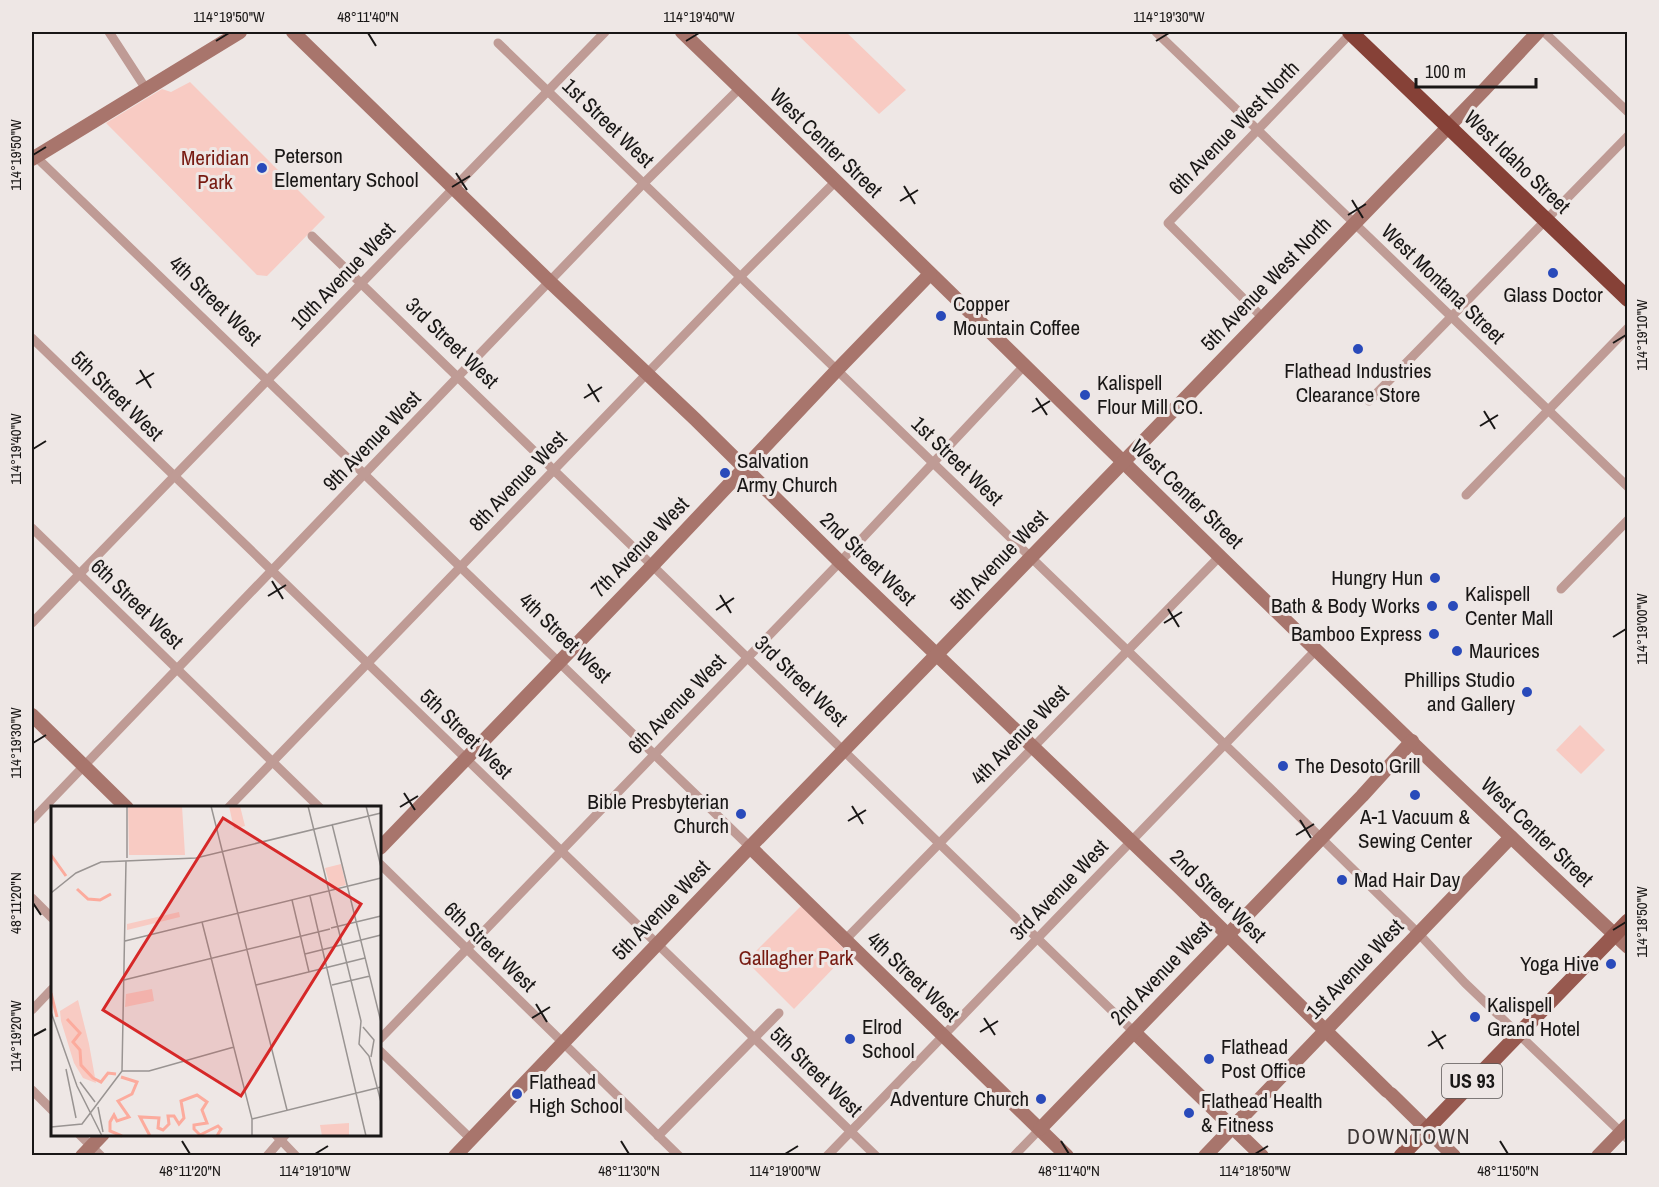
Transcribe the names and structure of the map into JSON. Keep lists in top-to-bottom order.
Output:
{
  "streets": {
    "highway": ["West Idaho Street"],
    "main road": ["US 93"],
    "street": [
      "1st Street West",
      "6th Avenue West North",
      "West Center Street",
      "10th Avenue West",
      "5th Avenue West North",
      "West Montana Street",
      "4th Street West",
      "3rd Street West",
      "5th Street West",
      "9th Avenue West",
      "8th Avenue West",
      "7th Avenue West",
      "2nd Street West",
      "5th Avenue West",
      "6th Street West",
      "6th Avenue West",
      "4th Avenue West",
      "3rd Avenue West",
      "1st Avenue West",
      "2nd Avenue West"
    ]
  },
  "crossings": [
    ["1st Street West", "10th Avenue West"],
    ["1st Street West", "9th Avenue West"],
    ["1st Street West", "8th Avenue West"],
    ["1st Street West", "7th Avenue West"],
    ["1st Street West", "5th Avenue West"],
    ["1st Street West", "6th Avenue West"],
    ["1st Street West", "4th Avenue West"],
    ["1st Street West", "3rd Avenue West"],
    ["1st Street West", "1st Avenue West"],
    ["1st Street West", "2nd Avenue West"],
    ["1st Street West", "US 93"],
    ["6th Avenue West North", "West Idaho Street"],
    ["6th Avenue West North", "5th Avenue West North"],
    ["6th Avenue West North", "West Montana Street"],
    ["West Center Street", "5th Avenue West North"],
    ["West Center Street", "9th Avenue West"],
    ["West Center Street", "8th Avenue West"],
    ["West Center Street", "7th Avenue West"],
    ["West Center Street", "5th Avenue West"],
    ["West Center Street", "6th Avenue West"],
    ["West Center Street", "4th Avenue West"],
    ["West Center Street", "3rd Avenue West"],
    ["West Center Street", "1st Avenue West"],
    ["West Center Street", "2nd Avenue West"],
    ["West Center Street", "US 93"],
    ["West Idaho Street", "5th Avenue West North"],
    ["10th Avenue West", "4th Street West"],
    ["10th Avenue West", "3rd Street West"],
    ["10th Avenue West", "5th Street West"],
    ["10th Avenue West", "2nd Street West"],
    ["10th Avenue West", "6th Street West"],
    ["5th Avenue West North", "West Montana Street"],
    ["5th Avenue West North", "5th Avenue West"],
    ["4th Street West", "9th Avenue West"],
    ["4th Street West", "8th Avenue West"],
    ["4th Street West", "7th Avenue West"],
    ["4th Street West", "5th Avenue West"],
    ["4th Street West", "6th Avenue West"],
    ["4th Street West", "4th Avenue West"],
    ["4th Street West", "3rd Avenue West"],
    ["4th Street West", "2nd Avenue West"],
    ["3rd Street West", "9th Avenue West"],
    ["3rd Street West", "8th Avenue West"],
    ["3rd Street West", "7th Avenue West"],
    ["3rd Street West", "5th Avenue West"],
    ["3rd Street West", "6th Avenue West"],
    ["3rd Street West", "4th Avenue West"],
    ["3rd Street West", "3rd Avenue West"],
    ["3rd Street West", "1st Avenue West"],
    ["3rd Street West", "2nd Avenue West"],
    ["5th Street West", "9th Avenue West"],
    ["5th Street West", "8th Avenue West"],
    ["5th Street West", "7th Avenue West"],
    ["5th Street West", "5th Avenue West"],
    ["5th Street West", "6th Avenue West"],
    ["5th Street West", "3rd Avenue West"],
    ["9th Avenue West", "2nd Street West"],
    ["9th Avenue West", "6th Street West"],
    ["8th Avenue West", "2nd Street West"],
    ["8th Avenue West", "6th Street West"],
    ["7th Avenue West", "2nd Street West"],
    ["2nd Street West", "5th Avenue West"],
    ["2nd Street West", "6th Avenue West"],
    ["2nd Street West", "4th Avenue West"],
    ["2nd Street West", "3rd Avenue West"],
    ["2nd Street West", "1st Avenue West"],
    ["2nd Street West", "2nd Avenue West"],
    ["2nd Street West", "US 93"],
    ["5th Avenue West", "6th Street West"],
    ["6th Street West", "6th Avenue West"]
  ],
  "districts": ["DOWNTOWN"],
  "parks": ["Meridian Park", "Gallagher Park"],
  "places": [
    "Peterson Elementary School",
    "Glass Doctor",
    "Copper Mountain Coffee",
    "Flathead Industries Clearance Store",
    "Kalispell Flour Mill CO.",
    "Salvation Army Church",
    "Hungry Hun",
    "Bath & Body Works",
    "Kalispell Center Mall",
    "Bamboo Express",
    "Maurices",
    "Phillips Studio and Gallery",
    "The Desoto Grill",
    "A-1 Vacuum & Sewing Center",
    "Bible Presbyterian Church",
    "Mad Hair Day",
    "Yoga Hive",
    "Kalispell Grand Hotel",
    "Elrod School",
    "Flathead Post Office",
    "Flathead High School",
    "Adventure Church",
    "Flathead Health & Fitness"
  ],
  "scale_bar": "100 m",
  "coordinates": [
    "114°19'50\"W",
    "48°11'40\"N",
    "114°19'40\"W",
    "114°19'30\"W",
    "114°19'10\"W",
    "114°19'00\"W",
    "48°11'20\"N",
    "114°18'50\"W",
    "114°19'20\"W",
    "48°11'30\"N",
    "48°11'50\"N"
  ]
}
